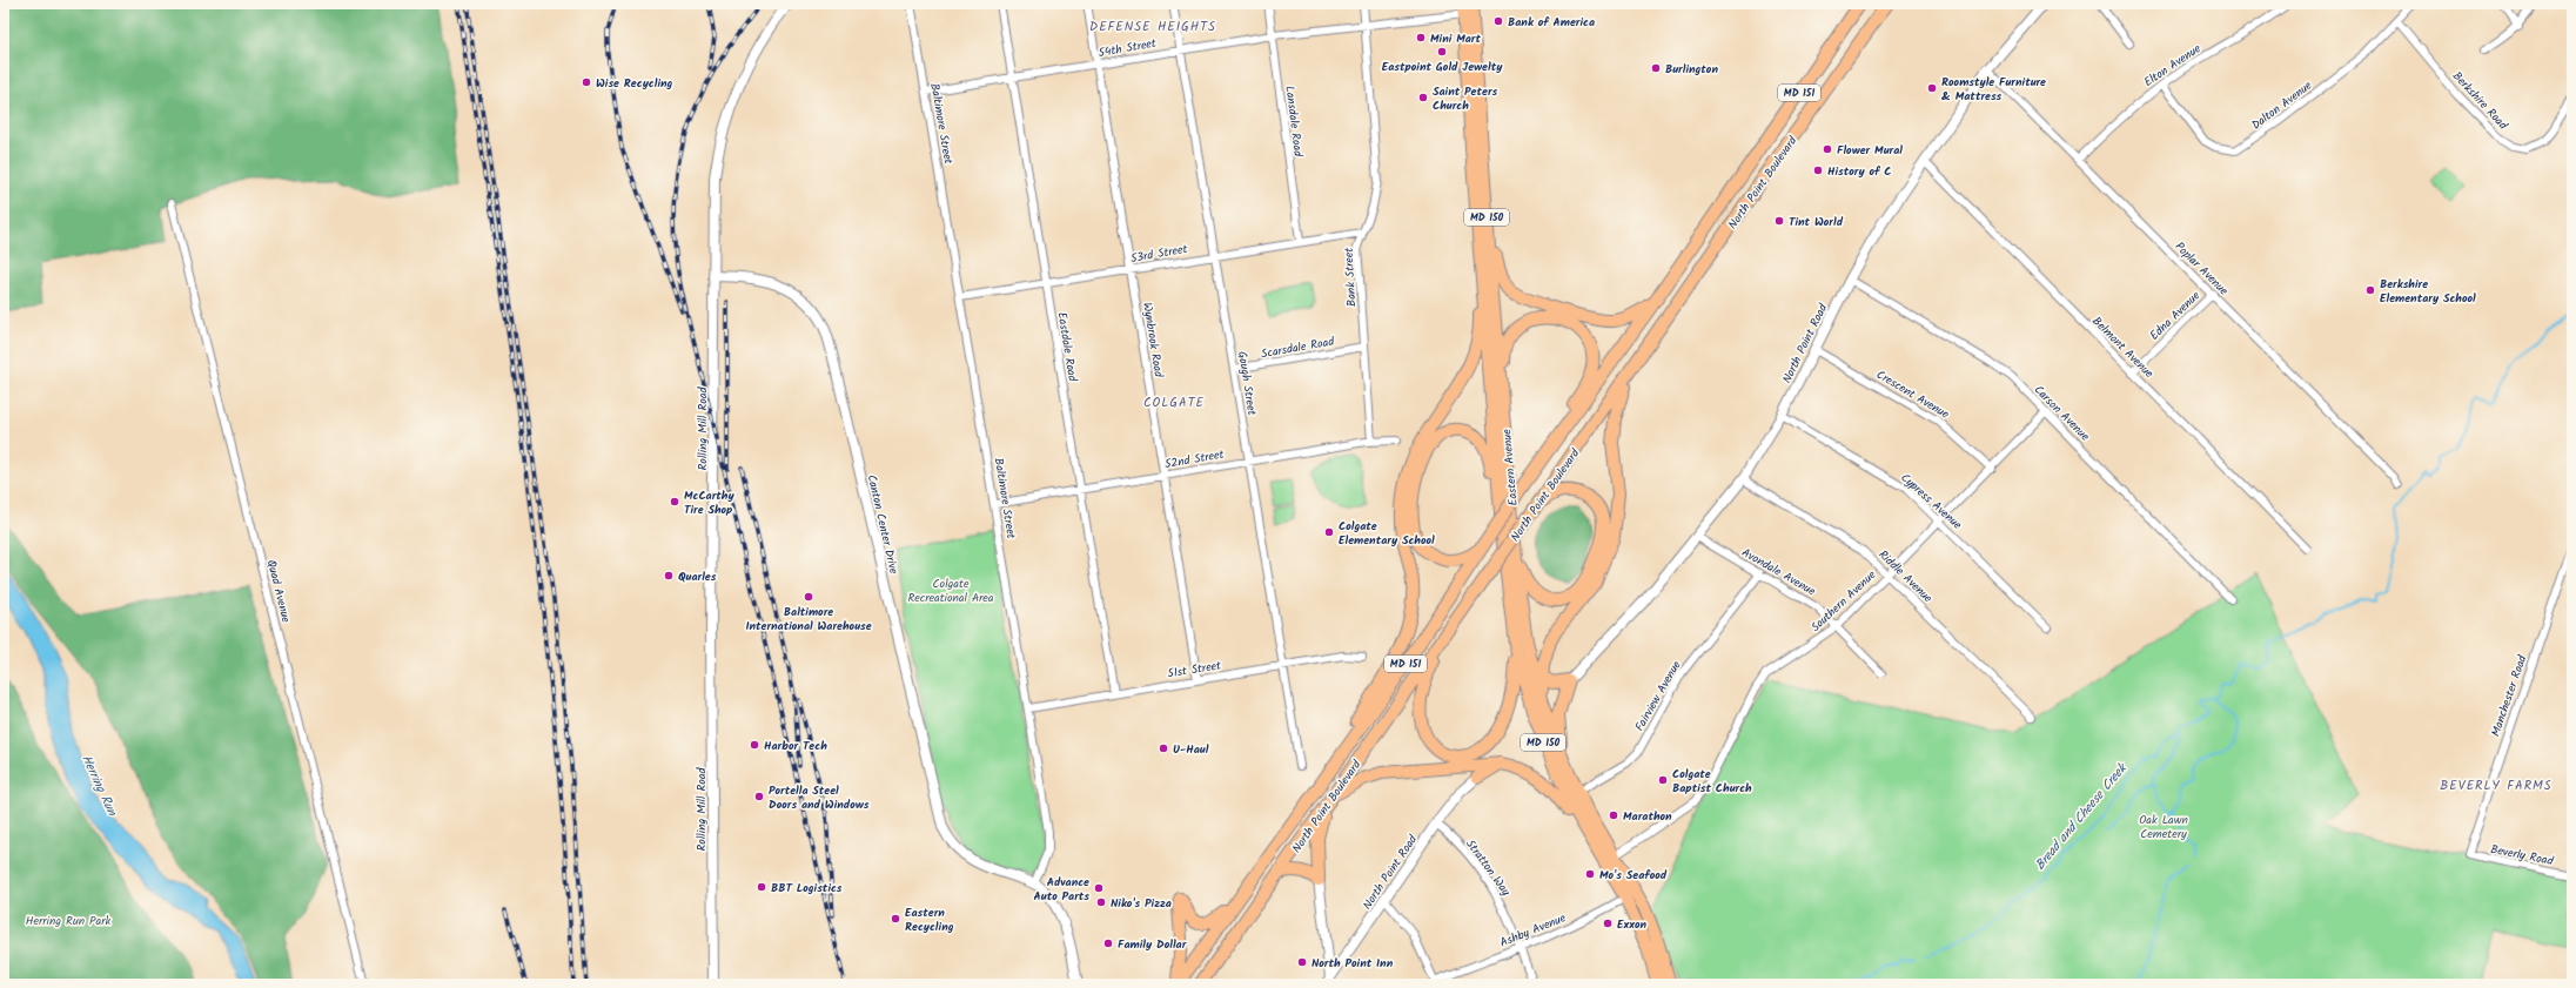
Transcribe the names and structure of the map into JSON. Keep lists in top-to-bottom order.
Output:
{
  "streets": {
    "main road": [
      "MD 151",
      "North Point Boulevard",
      "MD 150",
      "Eastern Avenue"
    ],
    "street": [
      "54th Street",
      "Elton Avenue",
      "Berkshire Road",
      "Dalton Avenue",
      "Lansdale Road",
      "Baltimore Street",
      "53rd Street",
      "Poplar Avenue",
      "Bank Street",
      "Edna Avenue",
      "Wynbrook Road",
      "North Point Road",
      "Eastdale Road",
      "Scarsdale Road",
      "Belmont Avenue",
      "Gough Street",
      "Crescent Avenue",
      "Carson Avenue",
      "Rolling Mill Road",
      "52nd Street",
      "Cypress Avenue",
      "Canton Center Drive",
      "Avondale Avenue",
      "Riddle Avenue",
      "Quad Avenue",
      "Southern Avenue",
      "51st Street",
      "Fairview Avenue",
      "Manchester Road",
      "Beverly Road",
      "Stratton Way",
      "Ashby Avenue"
    ]
  },
  "crossings": [
    ["54th Street", "Lansdale Road"],
    ["54th Street", "Baltimore Street"],
    ["54th Street", "Bank Street"],
    ["54th Street", "Wynbrook Road"],
    ["54th Street", "Eastdale Road"],
    ["54th Street", "Gough Street"],
    ["54th Street", "Eastern Avenue"],
    ["Elton Avenue", "Dalton Avenue"],
    ["Elton Avenue", "Poplar Avenue"],
    ["Berkshire Road", "Dalton Avenue"],
    ["Lansdale Road", "53rd Street"],
    ["Baltimore Street", "53rd Street"],
    ["Baltimore Street", "52nd Street"],
    ["Baltimore Street", "Canton Center Drive"],
    ["Baltimore Street", "51st Street"],
    ["53rd Street", "Bank Street"],
    ["53rd Street", "Wynbrook Road"],
    ["53rd Street", "Eastdale Road"],
    ["53rd Street", "Gough Street"],
    ["Poplar Avenue", "Edna Avenue"],
    ["Poplar Avenue", "North Point Road"],
    ["Bank Street", "Scarsdale Road"],
    ["Bank Street", "52nd Street"],
    ["Edna Avenue", "Belmont Avenue"],
    ["Wynbrook Road", "52nd Street"],
    ["Wynbrook Road", "51st Street"],
    ["North Point Road", "Belmont Avenue"],
    ["North Point Road", "Crescent Avenue"],
    ["North Point Road", "Carson Avenue"],
    ["North Point Road", "Cypress Avenue"],
    ["North Point Road", "Avondale Avenue"],
    ["North Point Road", "Riddle Avenue"],
    ["North Point Road", "Stratton Way"],
    ["Eastdale Road", "52nd Street"],
    ["Eastdale Road", "51st Street"],
    ["Scarsdale Road", "Gough Street"],
    ["Gough Street", "52nd Street"],
    ["Gough Street", "51st Street"],
    ["Crescent Avenue", "Southern Avenue"],
    ["Carson Avenue", "Southern Avenue"],
    ["Rolling Mill Road", "Canton Center Drive"],
    ["Eastern Avenue", "Southern Avenue"],
    ["Eastern Avenue", "Fairview Avenue"],
    ["Eastern Avenue", "Ashby Avenue"],
    ["Cypress Avenue", "Southern Avenue"],
    ["Avondale Avenue", "Southern Avenue"],
    ["Avondale Avenue", "Fairview Avenue"],
    ["Riddle Avenue", "Southern Avenue"],
    ["Manchester Road", "Beverly Road"],
    ["Stratton Way", "Ashby Avenue"]
  ],
  "districts": ["DEFENSE HEIGHTS", "COLGATE", "BEVERLY FARMS"],
  "water": ["Herring Run", "Bread and Cheese Creek"],
  "parks": ["Colgate Recreational Area", "Oak Lawn Cemetery", "Herring Run Park"],
  "places": [
    "Bank of America",
    "Mini Mart",
    "Eastpoint Gold Jewelty",
    "Burlington",
    "Wise Recycling",
    "Roomstyle Furniture & Mattress",
    "Saint Peters Church",
    "Flower Mural",
    "History of C",
    "Tint World",
    "Berkshire Elementary School",
    "McCarthy Tire Shop",
    "Colgate Elementary School",
    "Quarles",
    "Baltimore International Warehouse",
    "Harbor Tech",
    "U-Haul",
    "Colgate Baptist Church",
    "Portella Steel Doors and Windows",
    "Marathon",
    "Mo's Seafood",
    "BBT Logistics",
    "Advance Auto Parts",
    "Niko's Pizza",
    "Eastern Recycling",
    "Exxon",
    "Family Dollar",
    "North Point Inn"
  ]
}
